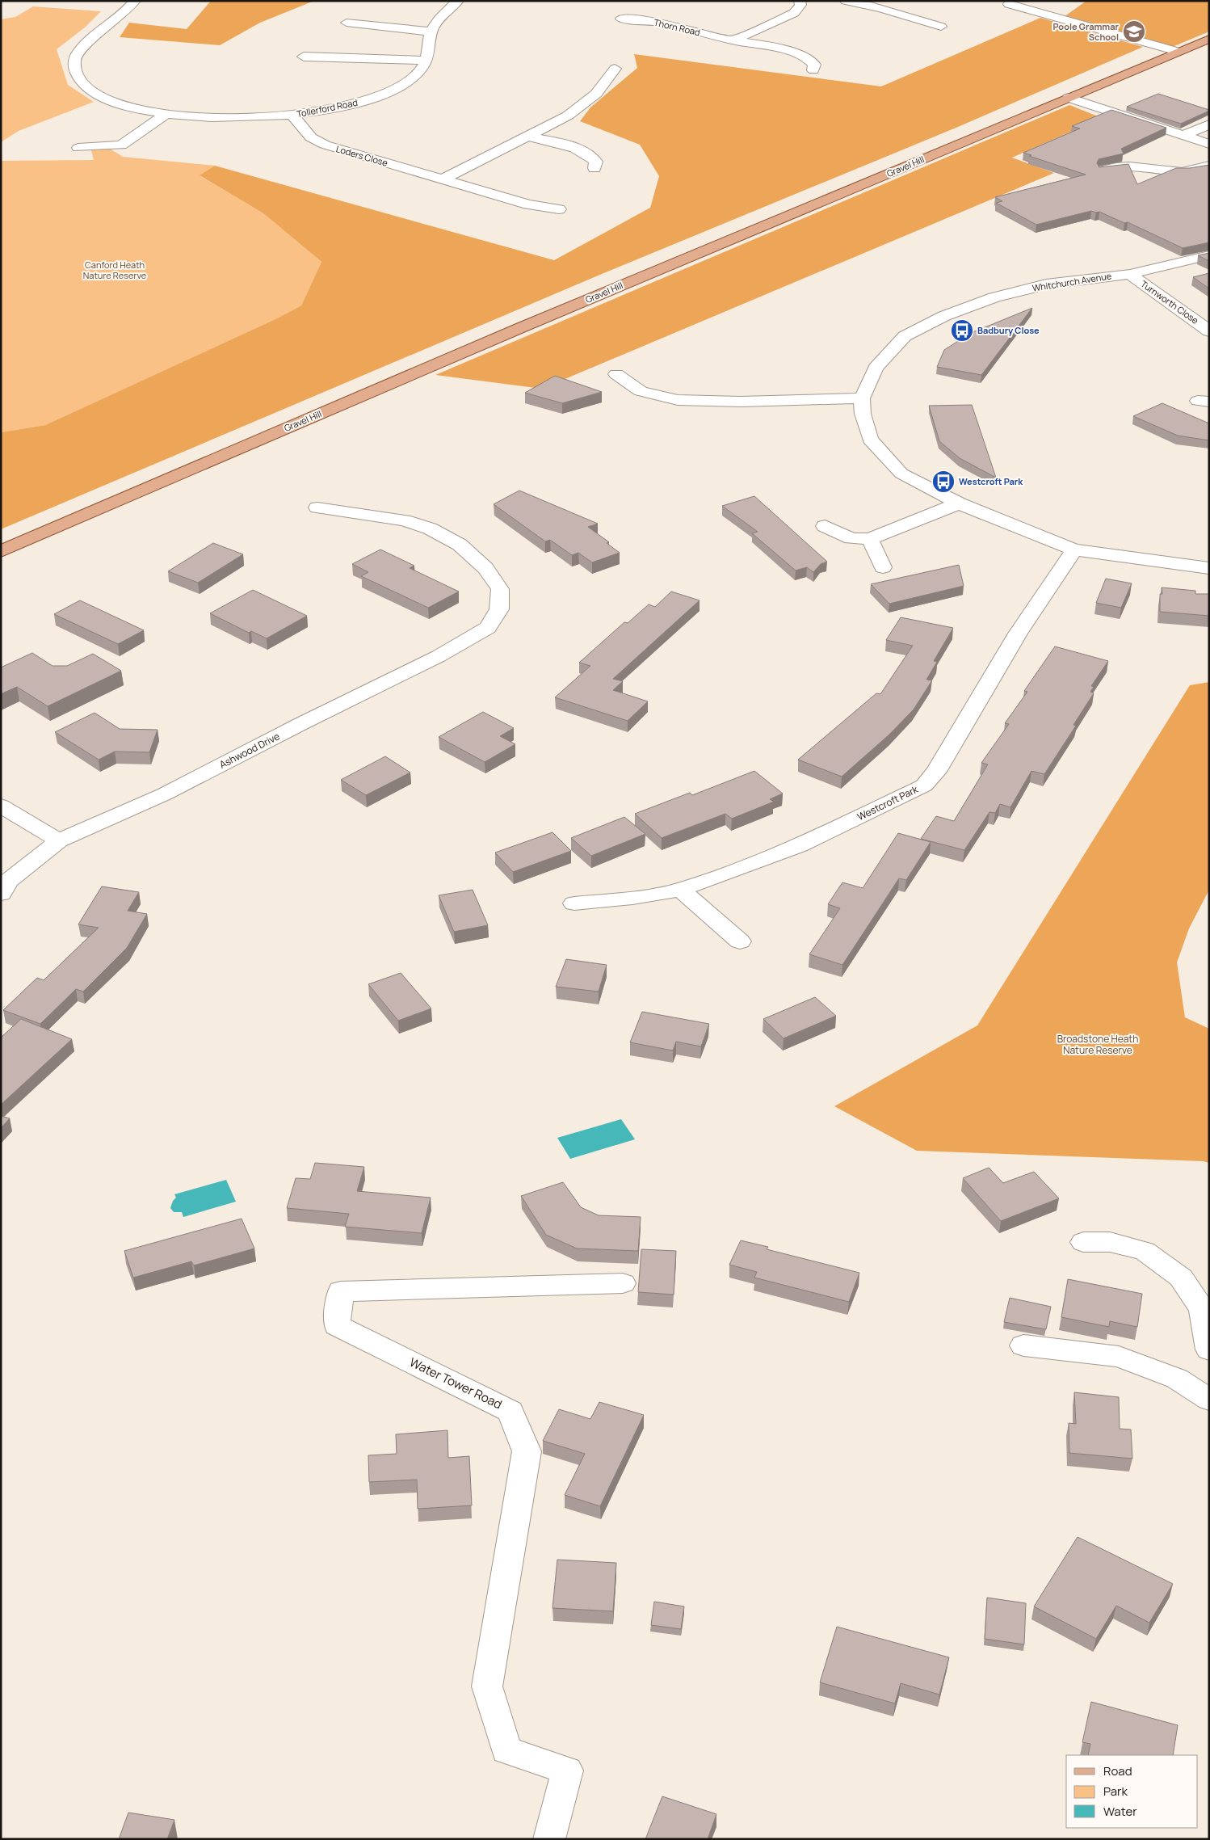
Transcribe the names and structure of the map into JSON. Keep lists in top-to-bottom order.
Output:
{
  "streets": {
    "main road": ["Gravel Hill"],
    "street": [
      "Thorn Road",
      "Tollerford Road",
      "Loders Close",
      "Whitchurch Avenue",
      "Turnworth Close",
      "Ashwood Drive",
      "Westcroft Park",
      "Water Tower Road"
    ]
  },
  "crossings": [
    ["Tollerford Road", "Loders Close"],
    ["Whitchurch Avenue", "Turnworth Close"]
  ],
  "parks": ["Canford Heath Nature Reserve", "Broadstone Heath Nature Reserve"],
  "places": {
    "school or university": ["Poole Grammar School"],
    "bus stop": ["Badbury Close", "Westcroft Park"]
  },
  "legend": ["Road", "Park", "Water"]
}
